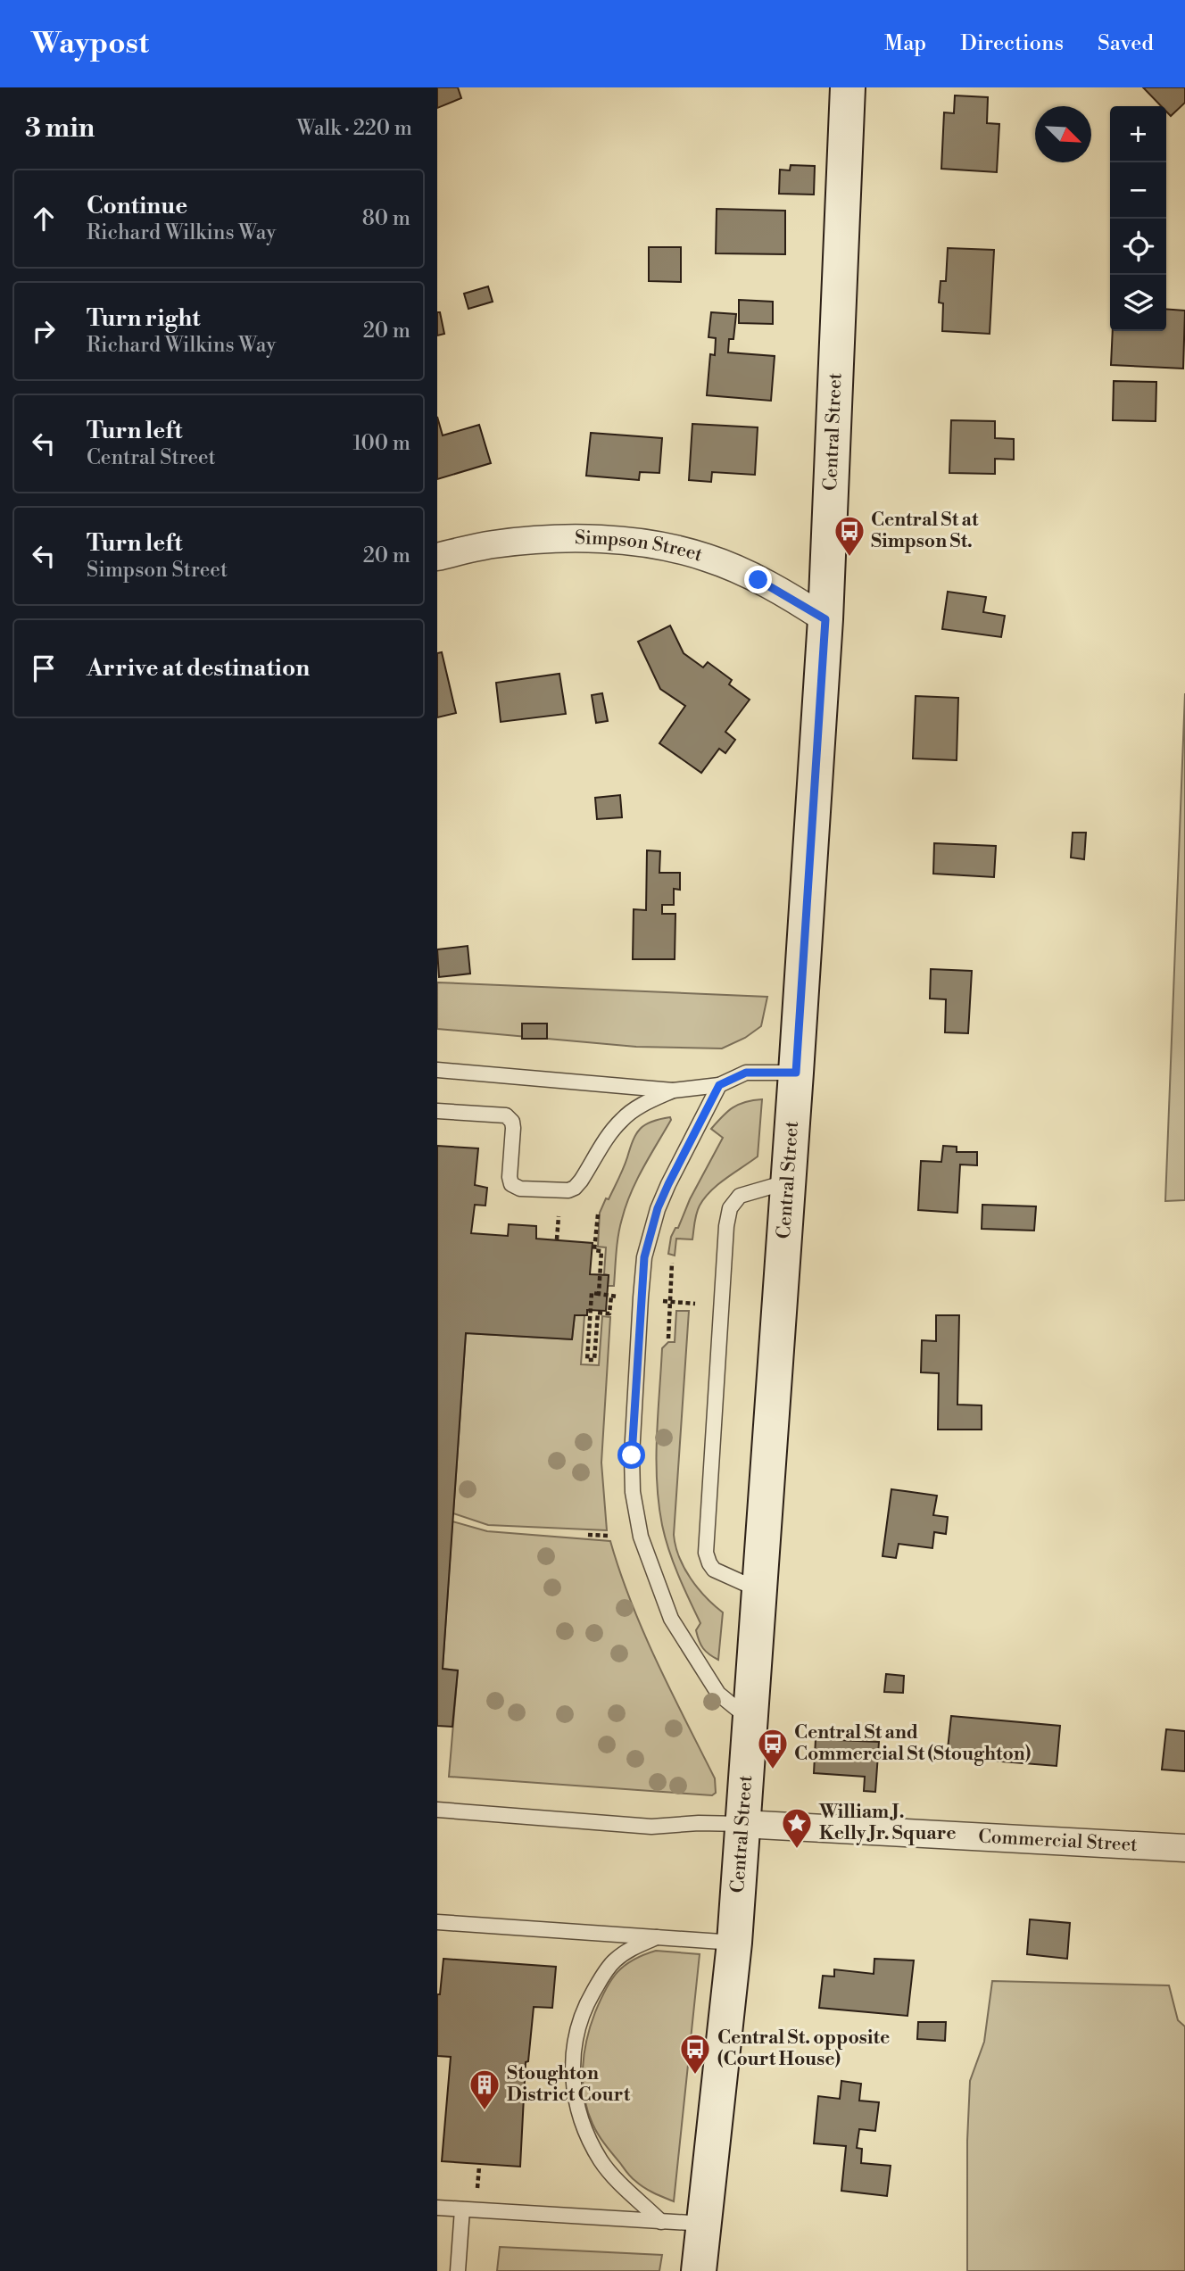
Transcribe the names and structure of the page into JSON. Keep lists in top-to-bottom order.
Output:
{
  "streets": {
    "main road": ["Central Street"],
    "street": ["Simpson Street", "Commercial Street"]
  },
  "crossings": [
    ["Central Street", "Simpson Street"],
    ["Central Street", "Commercial Street"]
  ],
  "places": {
    "bus stop": ["Central St at Simpson St.", "Central St and Commercial St (Stoughton)", "Central St. opposite (Court House)"],
    "place": ["William J. Kelly Jr. Square"],
    "building": ["Stoughton District Court"]
  },
  "north": "bottom right",
  "page": {
    "header": "Waypost",
    "nav": ["Map", "Directions", "Saved"],
    "heading": ["3 min", "Walk · 220 m"],
    "map_buttons": ["+", "−"],
    "list": [
      ["Continue", "Richard Wilkins Way", "80 m"],
      ["Turn right", "Richard Wilkins Way", "20 m"],
      ["Turn left", "Central Street", "100 m"],
      ["Turn left", "Simpson Street", "20 m"],
      "Arrive at destination"
    ]
  }
}
